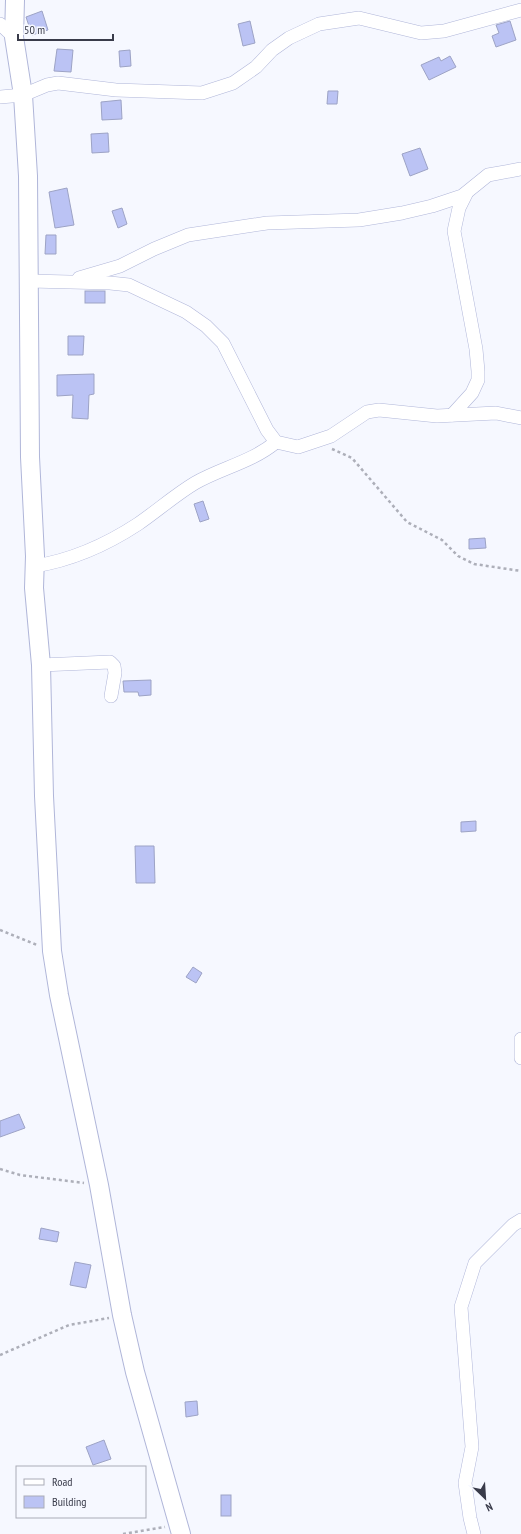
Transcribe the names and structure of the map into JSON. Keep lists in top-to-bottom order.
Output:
{
  "legend": ["Road", "Building"],
  "scale_bar": "50 m",
  "north": "bottom right"
}
